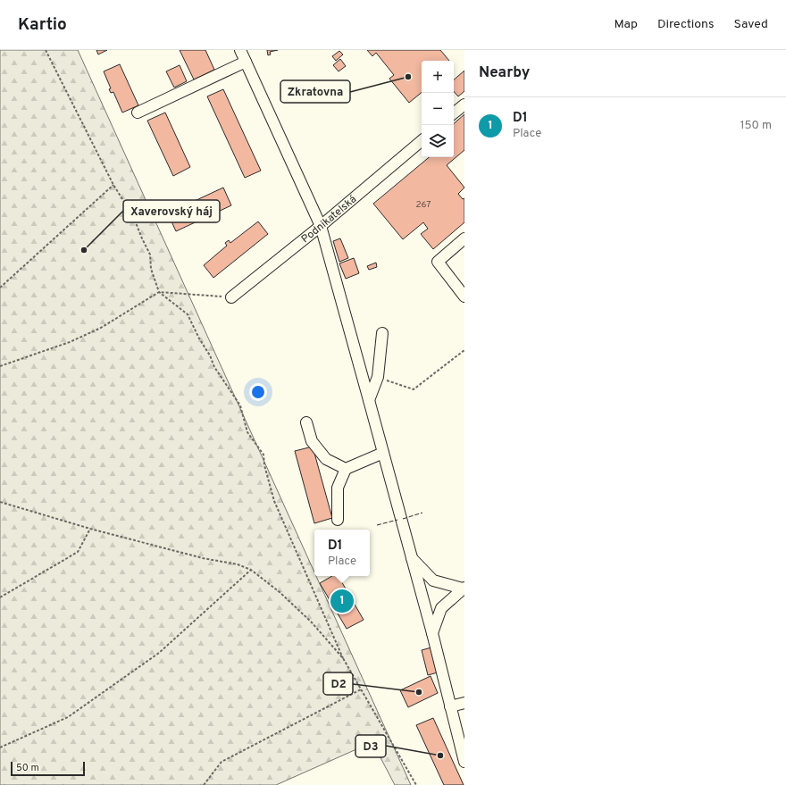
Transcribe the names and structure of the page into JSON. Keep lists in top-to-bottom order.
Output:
{
  "streets": {
    "lane": ["Podnikatelská"]
  },
  "places": [
    "Zkratovna",
    "Xaverovský háj",
    "D2",
    "D3"
  ],
  "house_numbers": ["267"],
  "scale_bar": "50 m",
  "page": {
    "header": "Kartio",
    "nav": ["Map", "Directions", "Saved"],
    "heading": "Nearby",
    "map_buttons": ["+", "−"],
    "list": [
      {
        "mark": "1",
        "name": "D1",
        "note": "Place",
        "value": "150 m"
      }
    ],
    "popup": ["D1", "Place"],
    "pins": "1",
    "scale": "50 m"
  }
}
